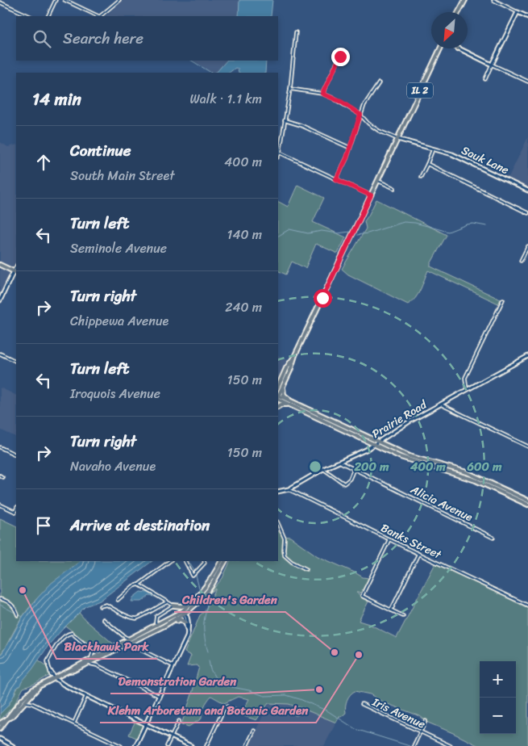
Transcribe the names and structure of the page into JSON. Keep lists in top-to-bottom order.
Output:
{
  "streets": {
    "main road": ["IL 2"],
    "street": [
      "Sauk Lane",
      "Prairie Road",
      "Alicia Avenue",
      "Banks Street",
      "Iris Avenue"
    ]
  },
  "crossings": [
    ["IL 2", "Sauk Lane"],
    ["Prairie Road", "Alicia Avenue"],
    ["Prairie Road", "Banks Street"]
  ],
  "places": [
    "Blackhawk Park",
    "Children's Garden",
    "Klehm Arboretum and Botanic Garden",
    "Demonstration Garden"
  ],
  "north": "bottom left",
  "page": {
    "search": "Search here",
    "heading": ["14 min", "Walk · 1.1 km"],
    "list": [
      ["Continue", "South Main Street", "400 m"],
      ["Turn left", "Seminole Avenue", "140 m"],
      ["Turn right", "Chippewa Avenue", "240 m"],
      ["Turn left", "Iroquois Avenue", "150 m"],
      ["Turn right", "Navaho Avenue", "150 m"],
      "Arrive at destination"
    ],
    "map_buttons": ["+", "−"]
  },
  "rings": ["200 m", "400 m", "600 m"]
}
